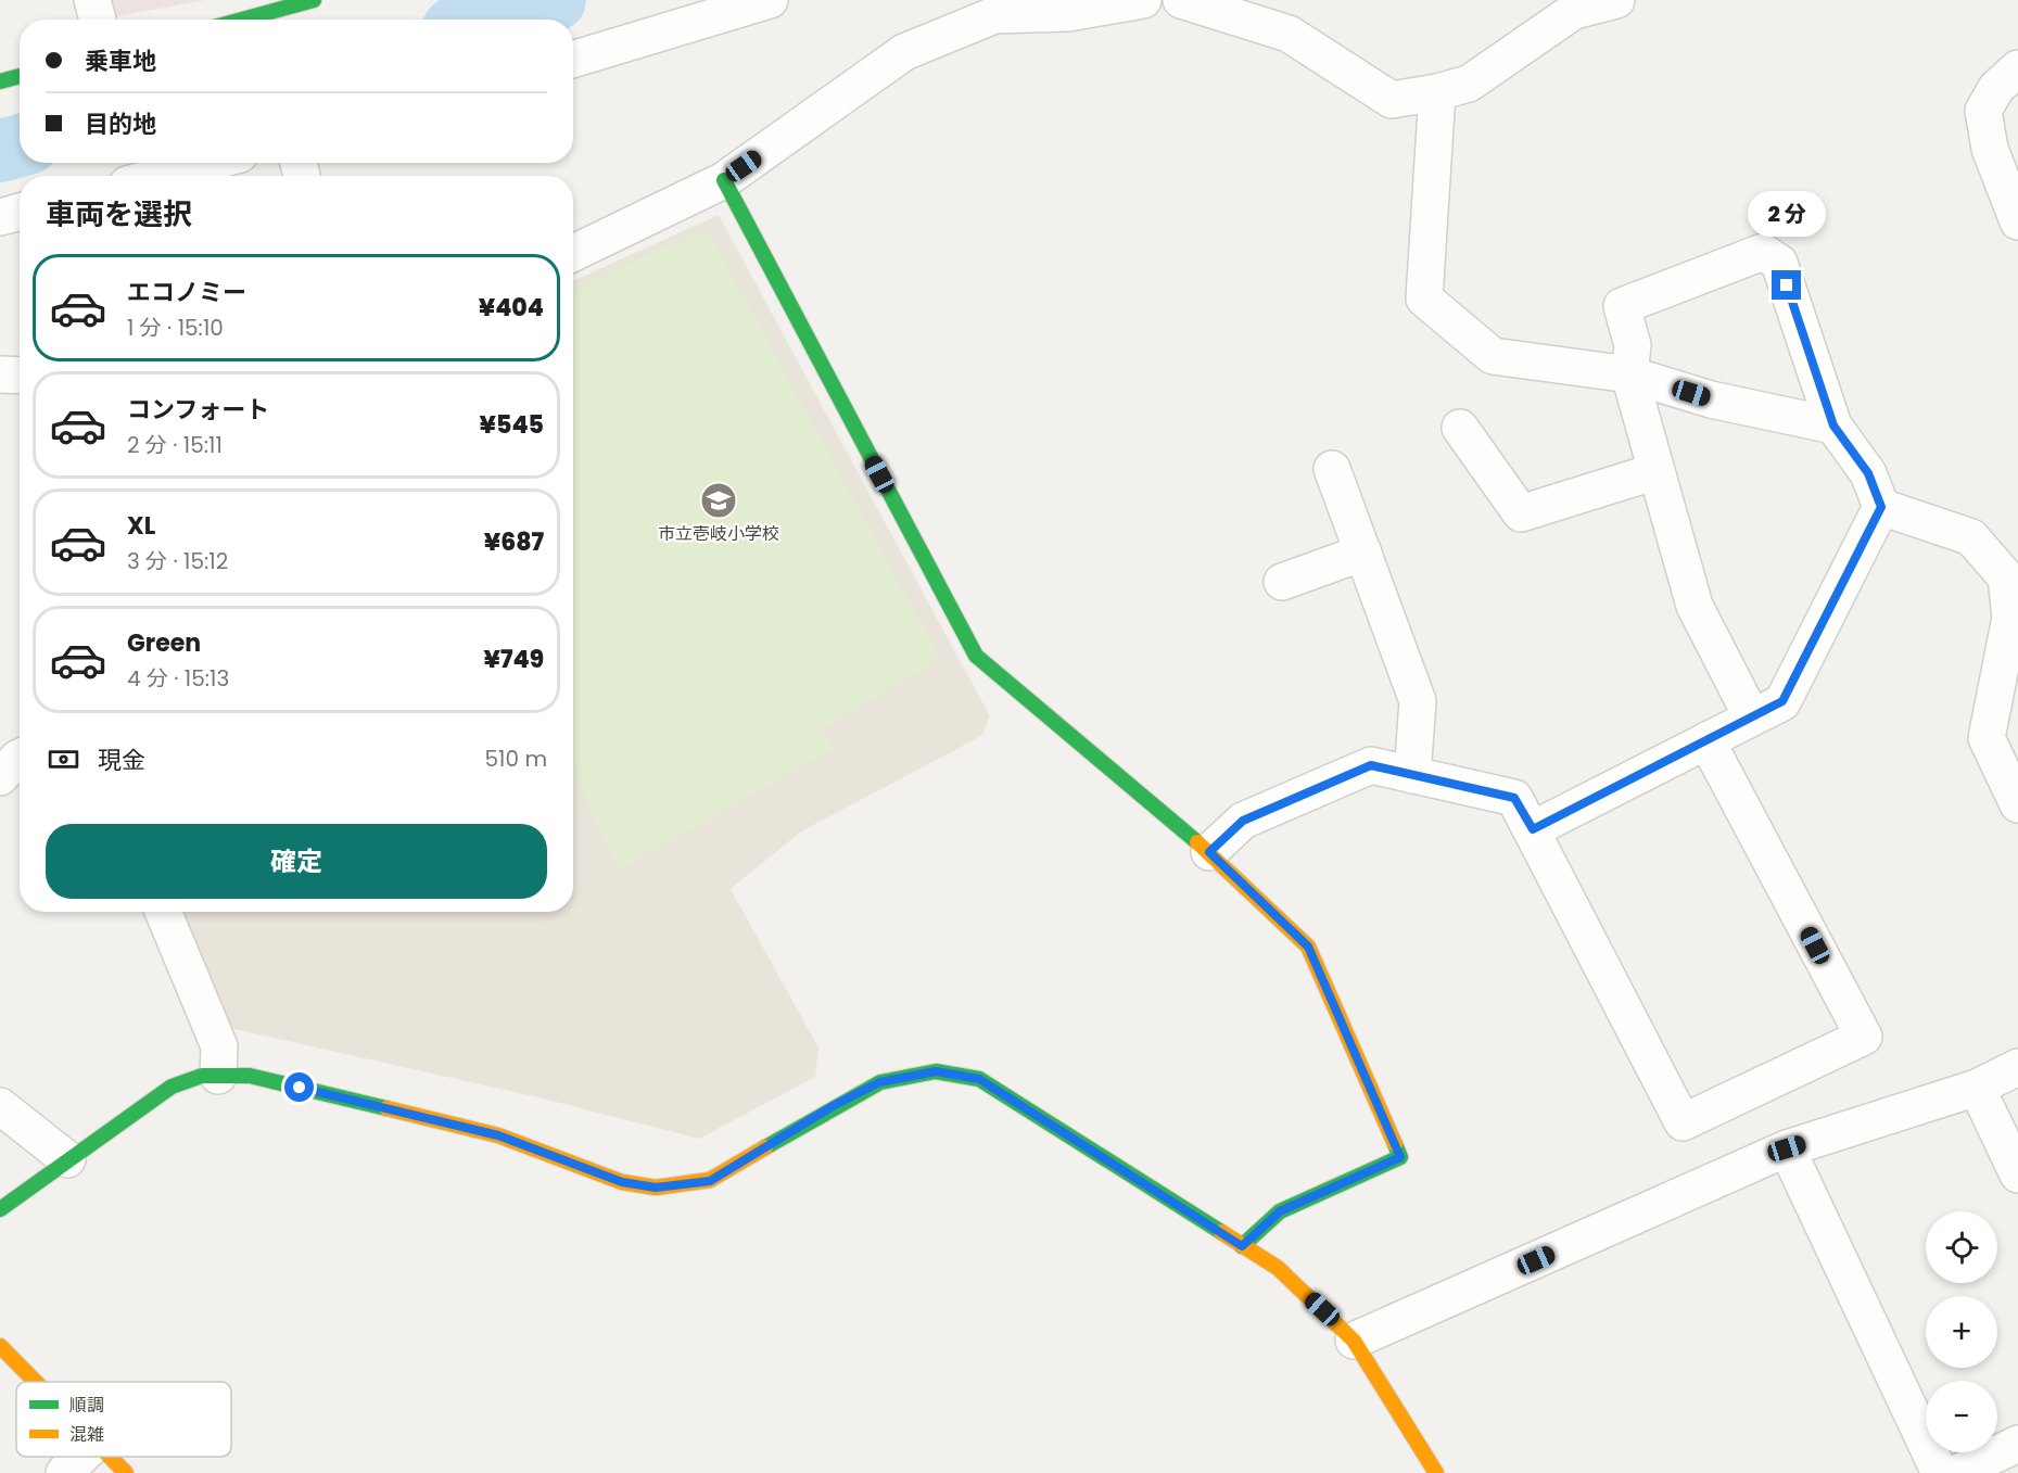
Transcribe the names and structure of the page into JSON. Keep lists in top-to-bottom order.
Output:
{
  "places": {
    "school or university": ["市立壱岐小学校"]
  },
  "legend": ["順調", "混雑"],
  "page": {
    "banner": ["乗車地", "目的地"],
    "heading": "車両を選択",
    "bubble": "2 分",
    "list": [
      {
        "name": "エコノミー",
        "note": "1 分 · 15:10",
        "value": "¥404"
      },
      {
        "name": "コンフォート",
        "note": "2 分 · 15:11",
        "value": "¥545"
      },
      {
        "name": "XL",
        "note": "3 分 · 15:12",
        "value": "¥687"
      },
      {
        "name": "Green",
        "note": "4 分 · 15:13",
        "value": "¥749"
      }
    ],
    "pay": ["現金", "510 m"],
    "buttons": "確定",
    "map_buttons": ["+", "−"]
  }
}
